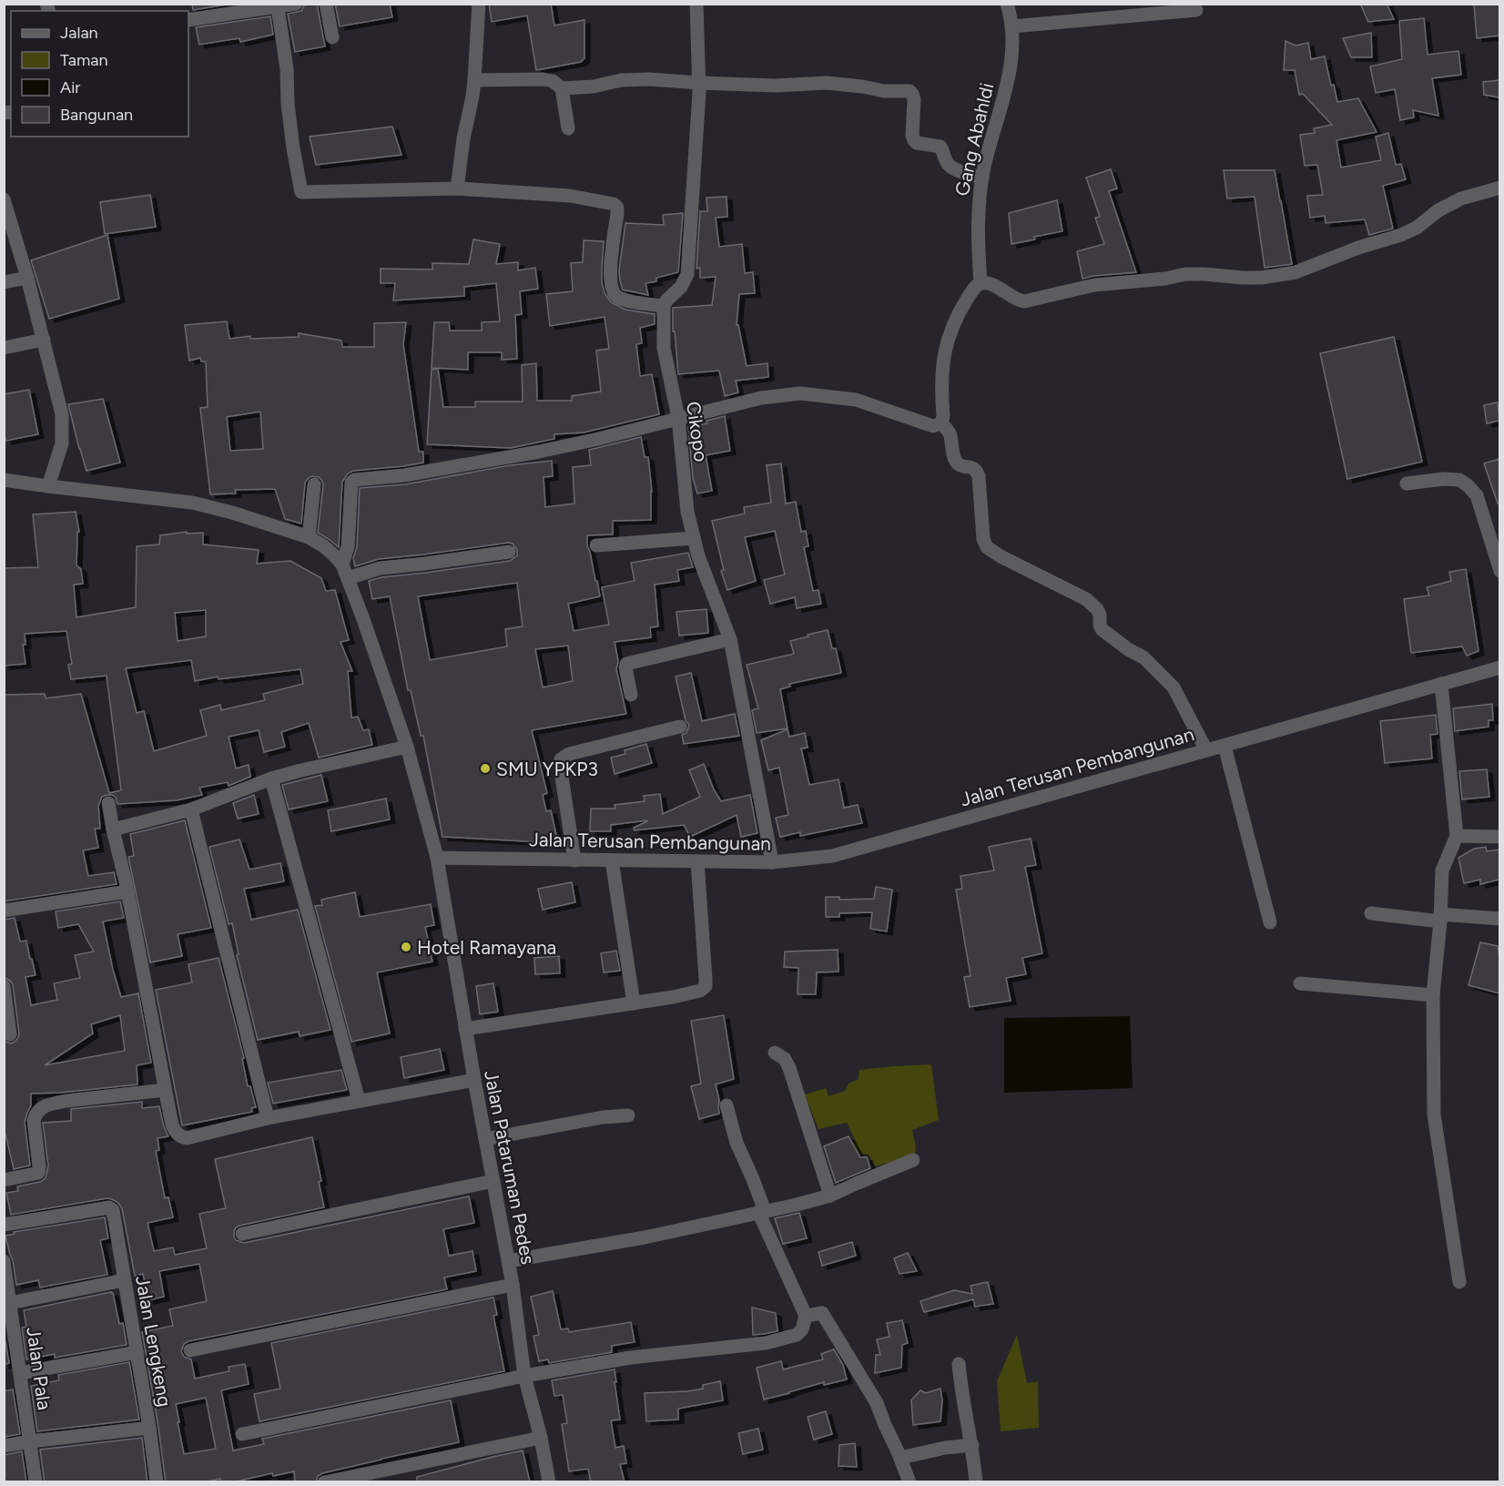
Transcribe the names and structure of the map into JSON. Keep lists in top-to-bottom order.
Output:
{
  "streets": {
    "street": [
      "Gang Abahldi",
      "Cikopo",
      "Jalan Terusan Pembangunan",
      "Jalan Pataruman Pedes",
      "Jalan Lengkeng",
      "Jalan Pala"
    ]
  },
  "crossings": [
    ["Cikopo", "Jalan Terusan Pembangunan"],
    ["Jalan Terusan Pembangunan", "Jalan Pataruman Pedes"]
  ],
  "places": ["SMU YPKP3", "Hotel Ramayana"],
  "legend": [
    "Jalan",
    "Taman",
    "Air",
    "Bangunan"
  ]
}
